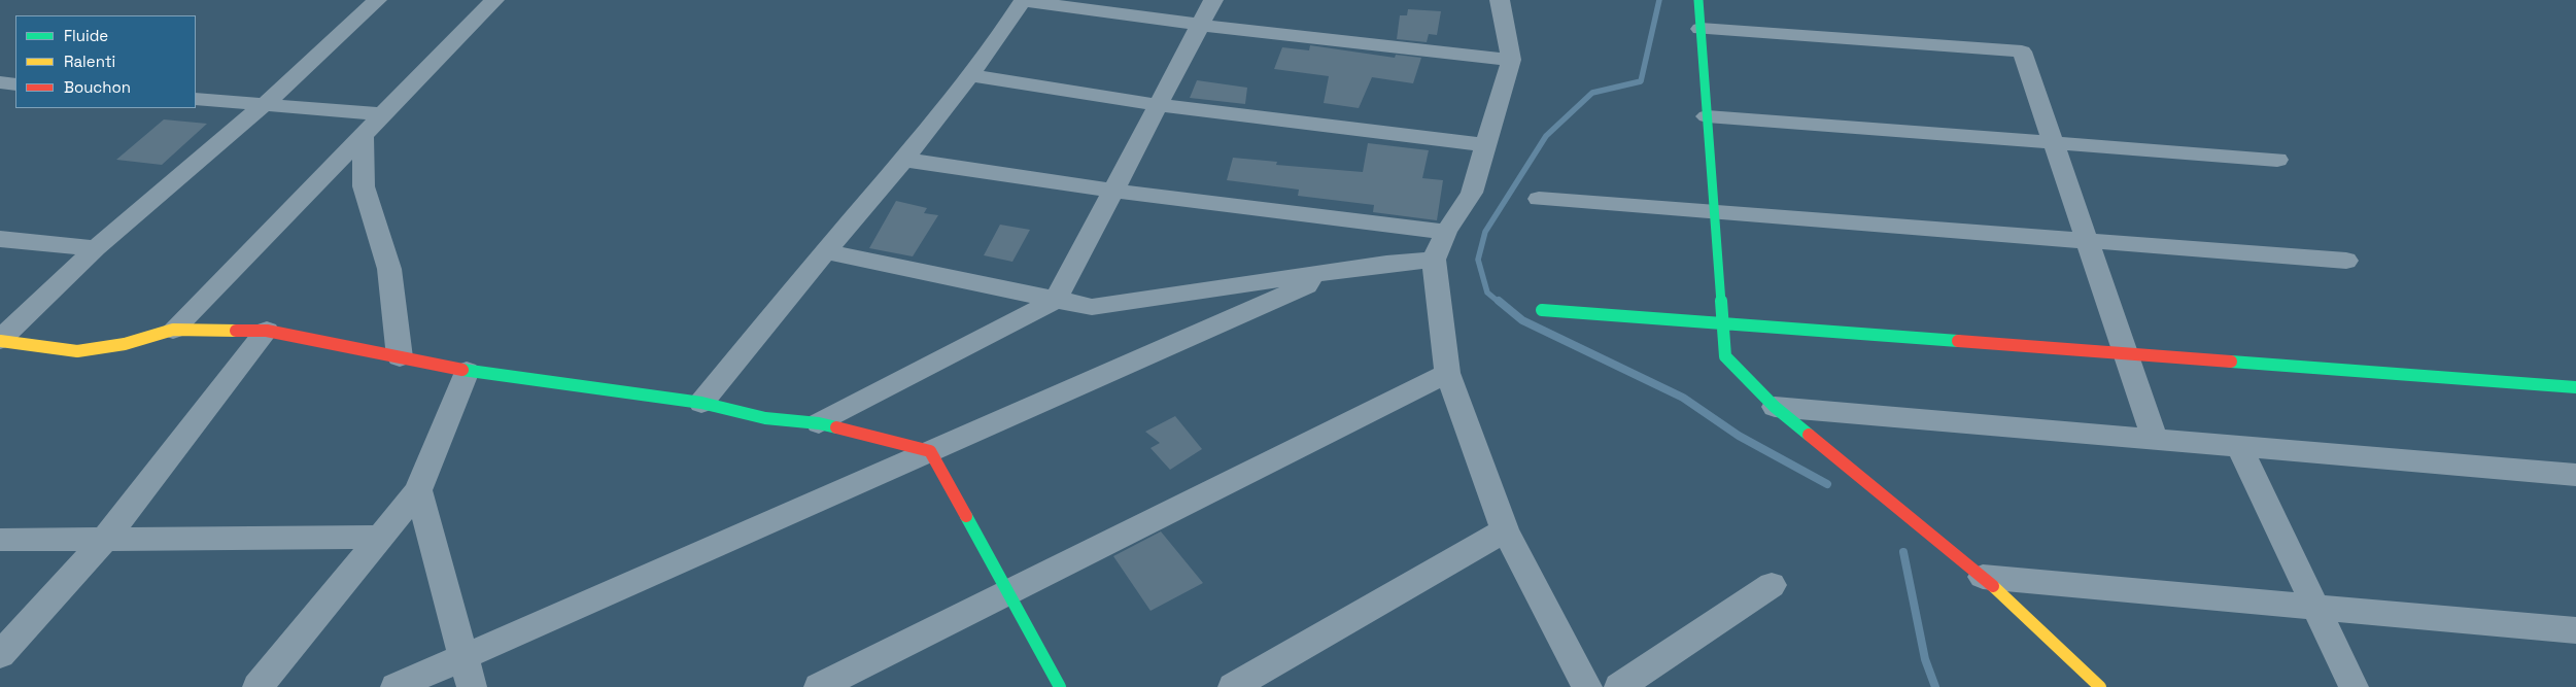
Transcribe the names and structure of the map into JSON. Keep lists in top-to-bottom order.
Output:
{
  "legend": ["Fluide", "Ralenti", "Bouchon"]
}
